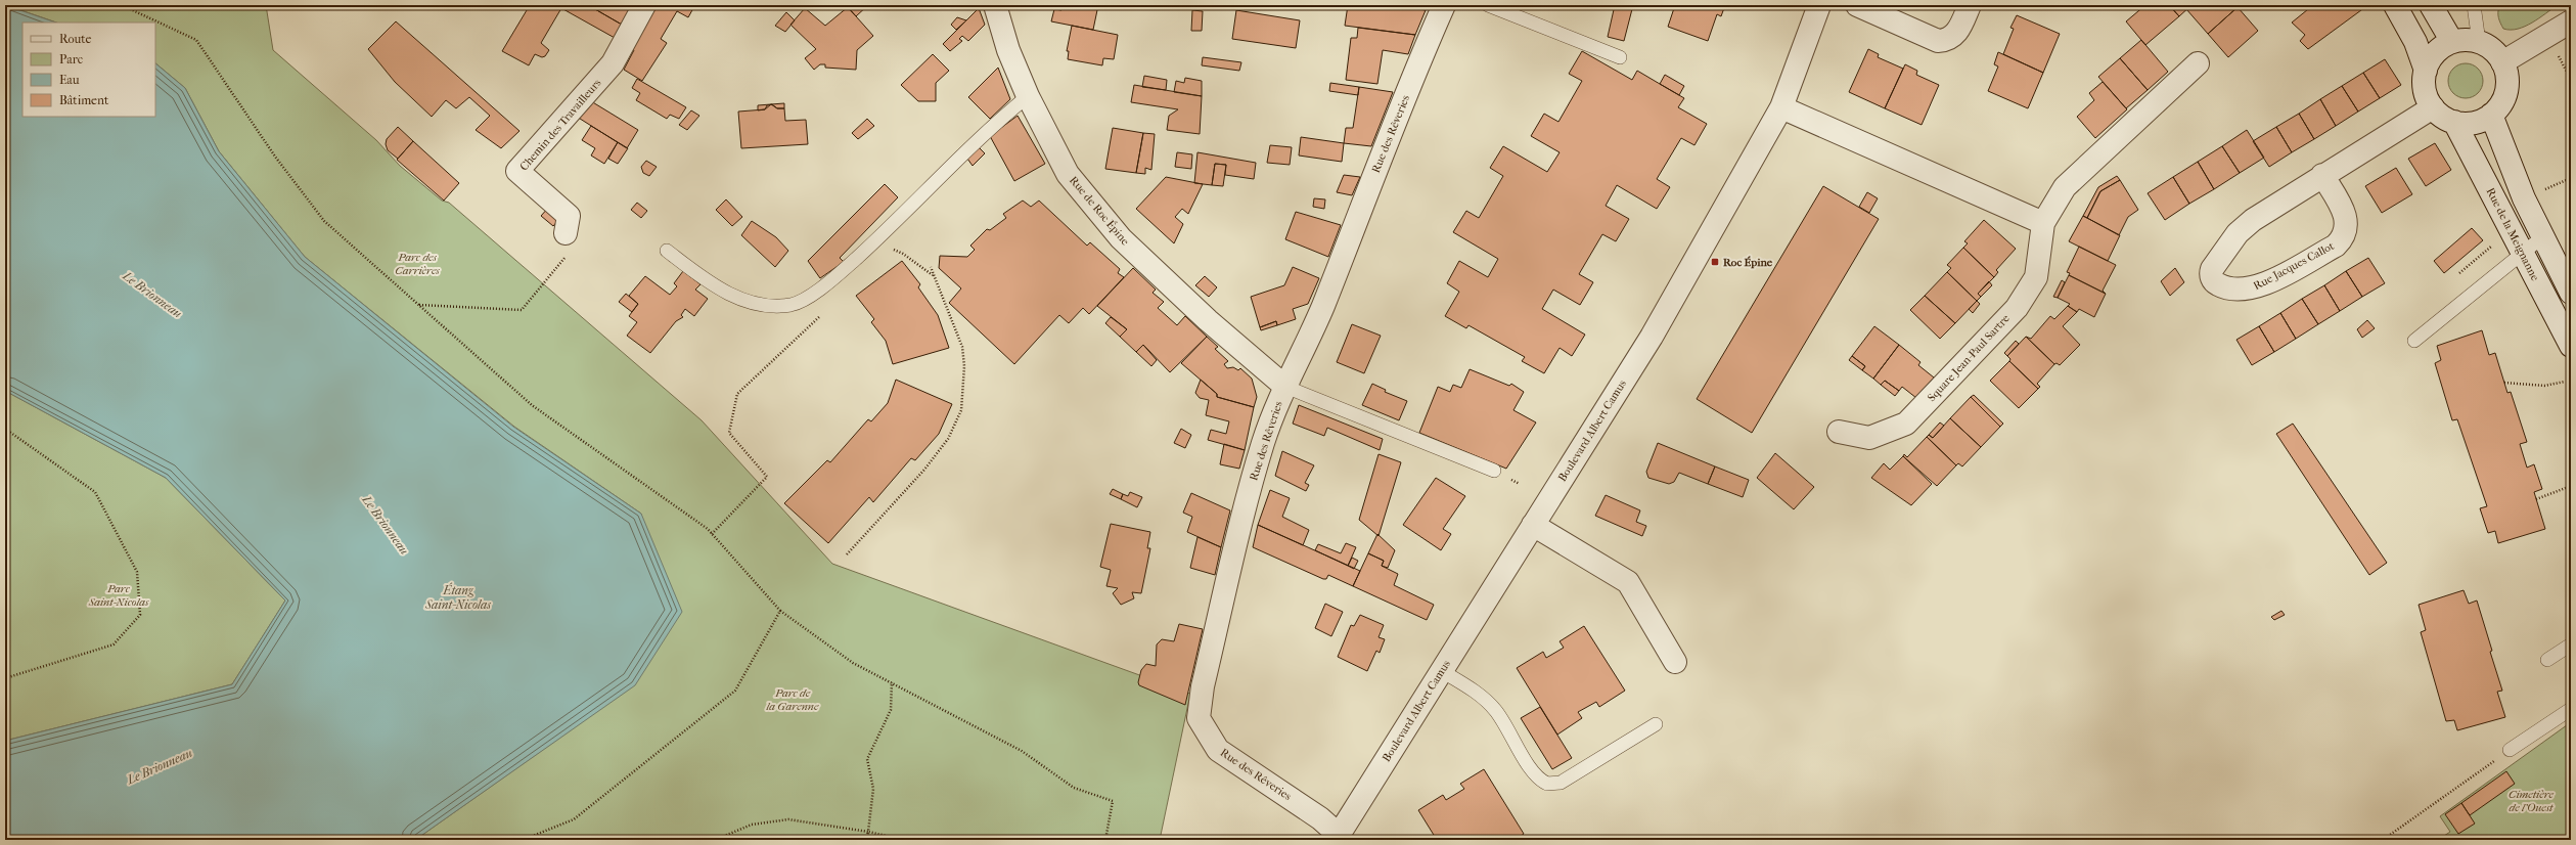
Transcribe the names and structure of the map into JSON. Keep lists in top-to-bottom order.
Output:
{
  "streets": {
    "street": [
      "Chemin des Travailleurs",
      "Rue des Rêveries",
      "Rue de Roc Épine",
      "Rue de la Meignanne",
      "Rue Jacques Callot",
      "Square Jean-Paul Sartre",
      "Boulevard Albert Camus"
    ]
  },
  "crossings": [
    ["Rue des Rêveries", "Rue de Roc Épine"],
    ["Rue des Rêveries", "Boulevard Albert Camus"],
    ["Rue de la Meignanne", "Rue Jacques Callot"]
  ],
  "water": ["Le Brionneau", "Étang Saint-Nicolas"],
  "parks": [
    "Parc des Carrières",
    "Parc Saint-Nicolas",
    "Parc de la Garenne",
    "Cimetière de l'Ouest"
  ],
  "places": {
    "transit": ["Roc Épine"]
  },
  "legend": [
    "Route",
    "Parc",
    "Eau",
    "Bâtiment"
  ]
}
